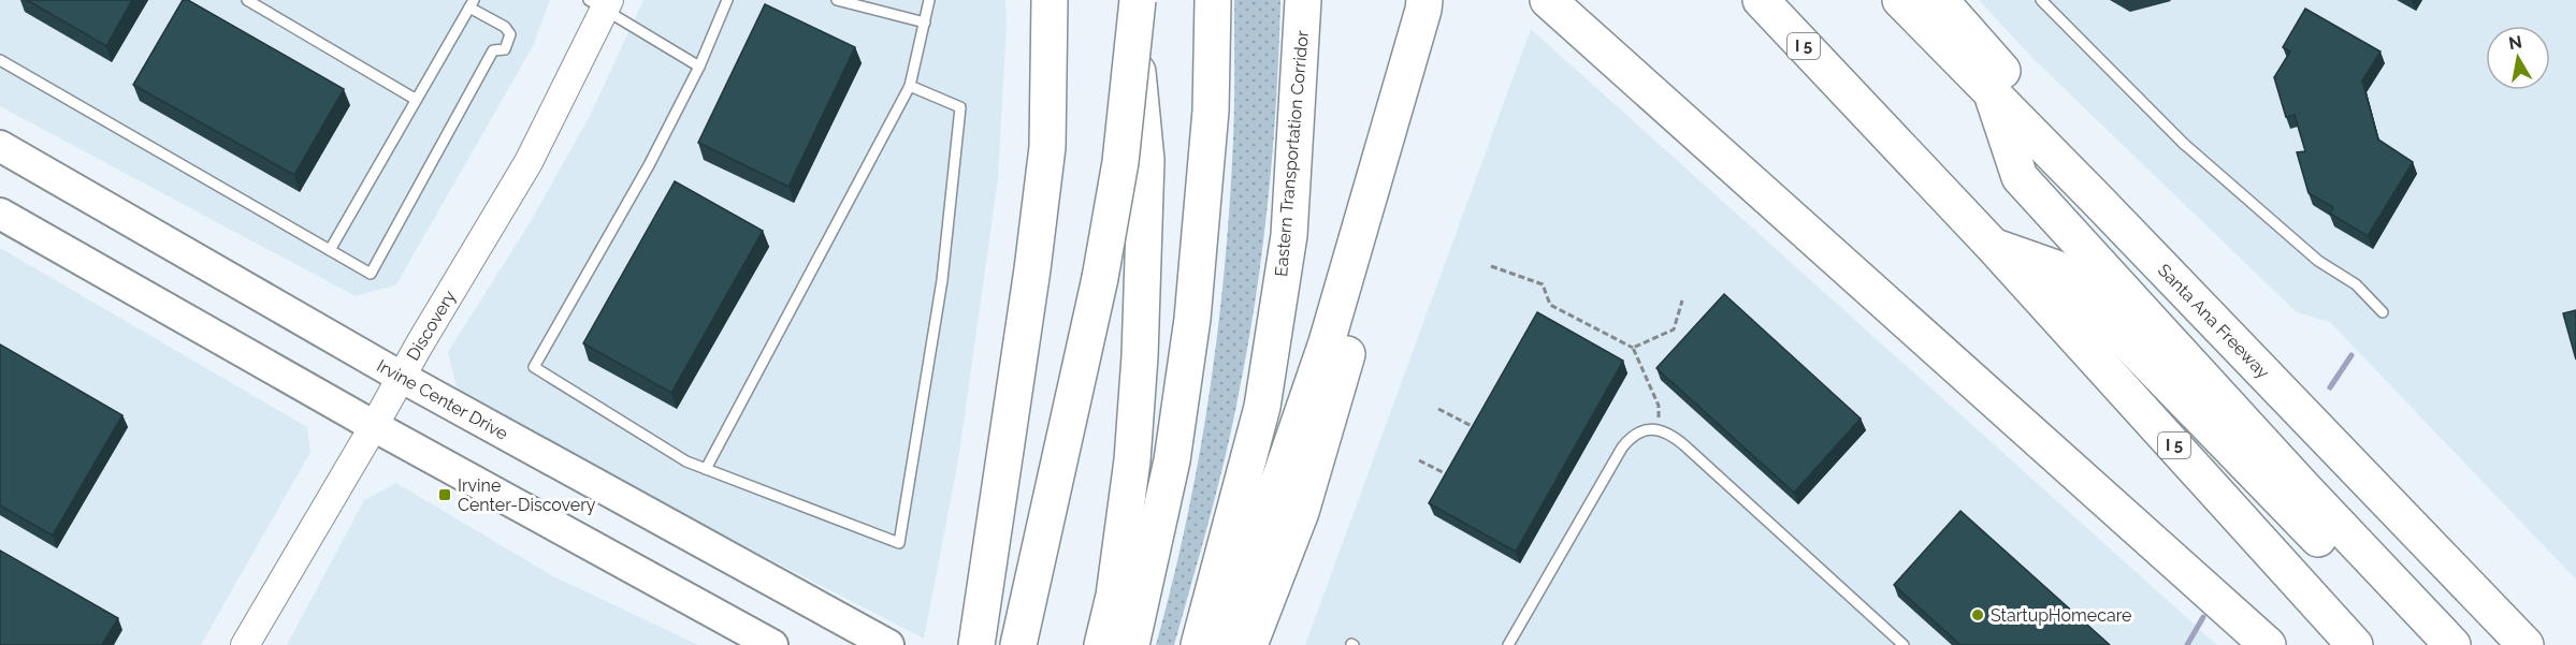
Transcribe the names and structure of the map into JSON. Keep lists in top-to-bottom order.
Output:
{
  "streets": {
    "highway": ["I 5", "Eastern Transportation Corridor", "Santa Ana Freeway"],
    "main road": ["Irvine Center Drive"],
    "street": ["Discovery"]
  },
  "crossings": [
    ["Discovery", "Irvine Center Drive"]
  ],
  "places": {
    "transit": ["Irvine Center-Discovery"],
    "other": ["StartupHomecare"]
  },
  "north": "top"
}
